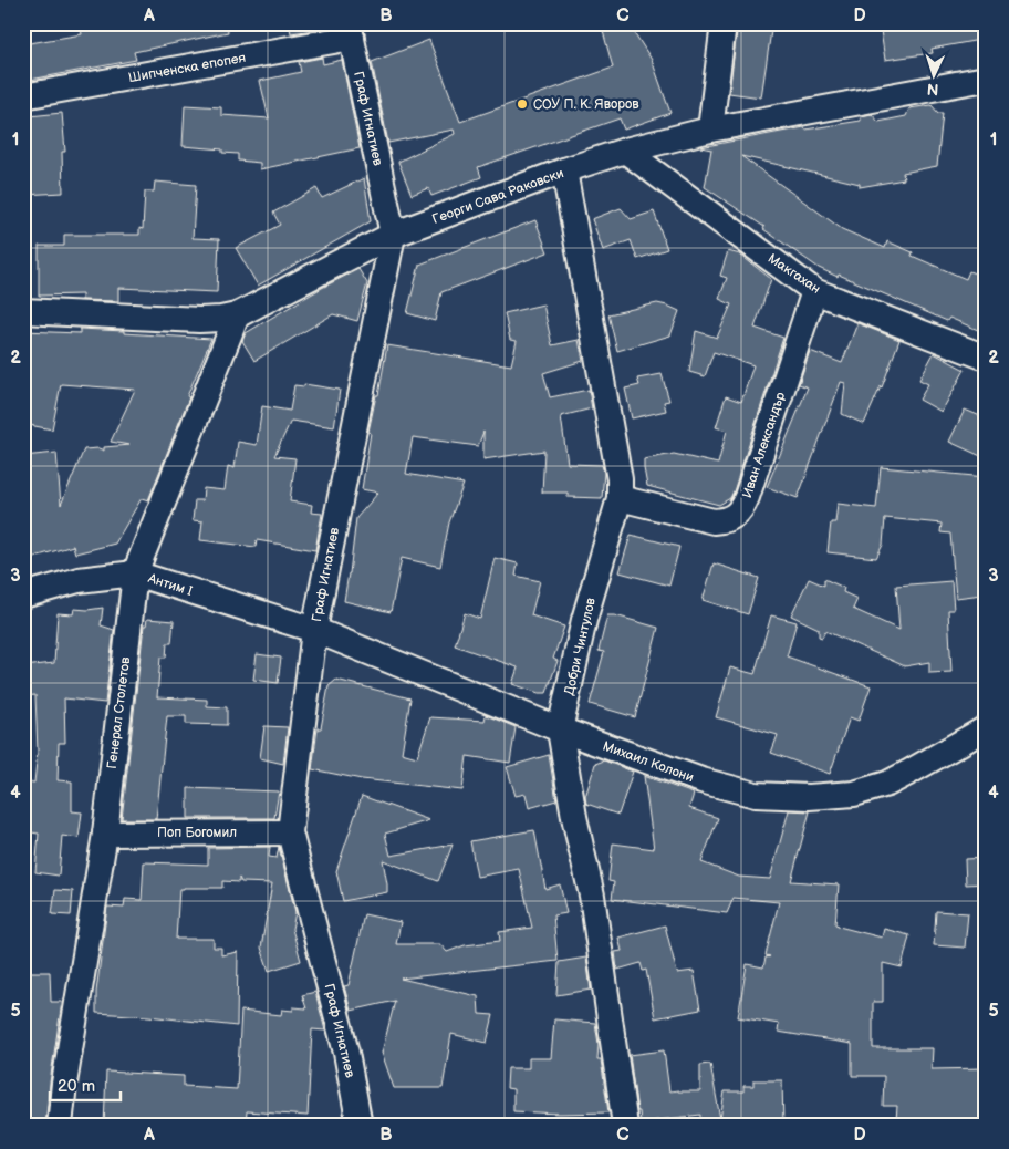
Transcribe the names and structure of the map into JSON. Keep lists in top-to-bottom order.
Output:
{
  "streets": {
    "street": [
      "Шипченска епопея",
      "Граф Игнатиев",
      "Георги Сава Раковски",
      "Макгахан",
      "Иван Александър",
      "Антим I",
      "Добри Чинтулов",
      "Генерал Столетов",
      "Михаил Колони",
      "Поп Богомил"
    ]
  },
  "crossings": [
    ["Шипченска епопея", "Граф Игнатиев"],
    ["Граф Игнатиев", "Георги Сава Раковски"],
    ["Граф Игнатиев", "Антим I"],
    ["Граф Игнатиев", "Михаил Колони"],
    ["Граф Игнатиев", "Поп Богомил"],
    ["Георги Сава Раковски", "Макгахан"],
    ["Георги Сава Раковски", "Добри Чинтулов"],
    ["Георги Сава Раковски", "Генерал Столетов"],
    ["Макгахан", "Иван Александър"],
    ["Иван Александър", "Добри Чинтулов"],
    ["Антим I", "Генерал Столетов"],
    ["Антим I", "Михаил Колони"],
    ["Добри Чинтулов", "Михаил Колони"],
    ["Генерал Столетов", "Поп Богомил"]
  ],
  "places": ["СОУ П. К. Яворов"],
  "scale_bar": "20 m",
  "north": "bottom",
  "grid": {
    "columns": [
      "A",
      "B",
      "C",
      "D"
    ],
    "rows": [
      "1",
      "2",
      "3",
      "4",
      "5"
    ]
  }
}
